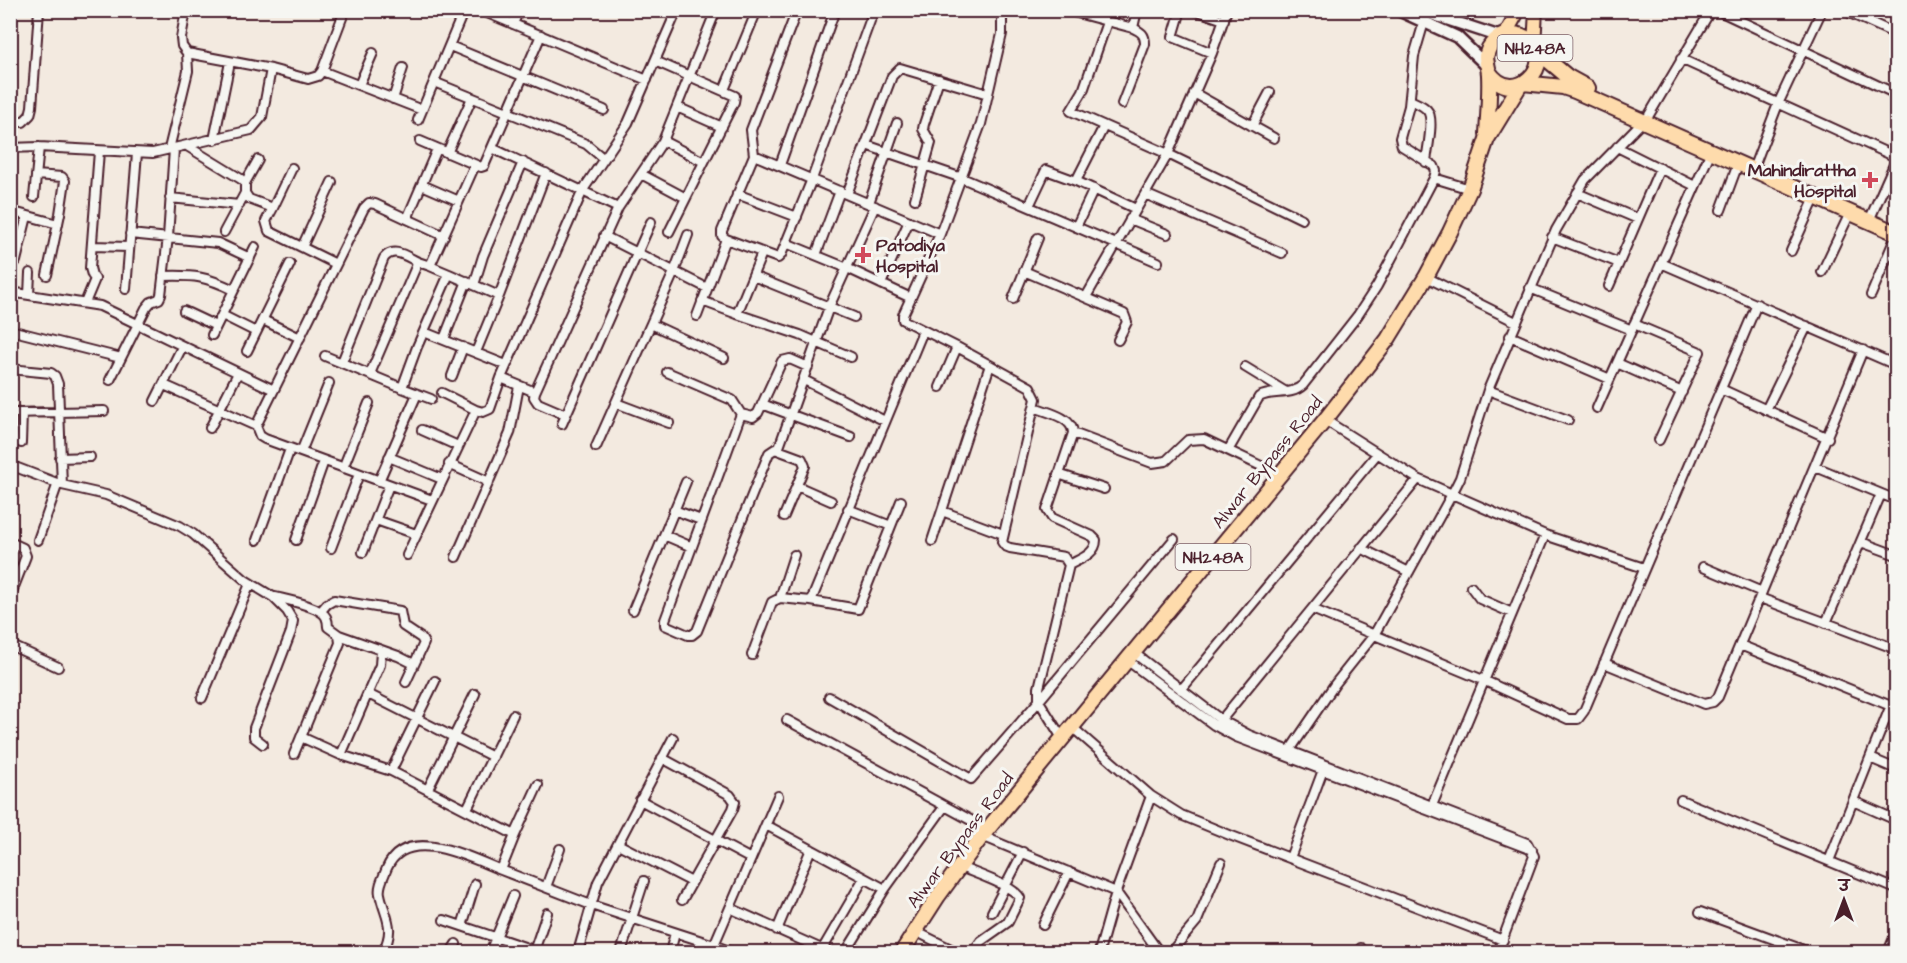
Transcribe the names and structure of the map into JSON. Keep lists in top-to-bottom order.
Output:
{
  "streets": {
    "highway": ["NH248A", "Alwar Bypass Road"]
  },
  "crossings": [
    ["NH248A", "Alwar Bypass Road"]
  ],
  "places": {
    "health": ["Mahindirattha Hospital", "Patodiya Hospital"]
  },
  "north": "top"
}
